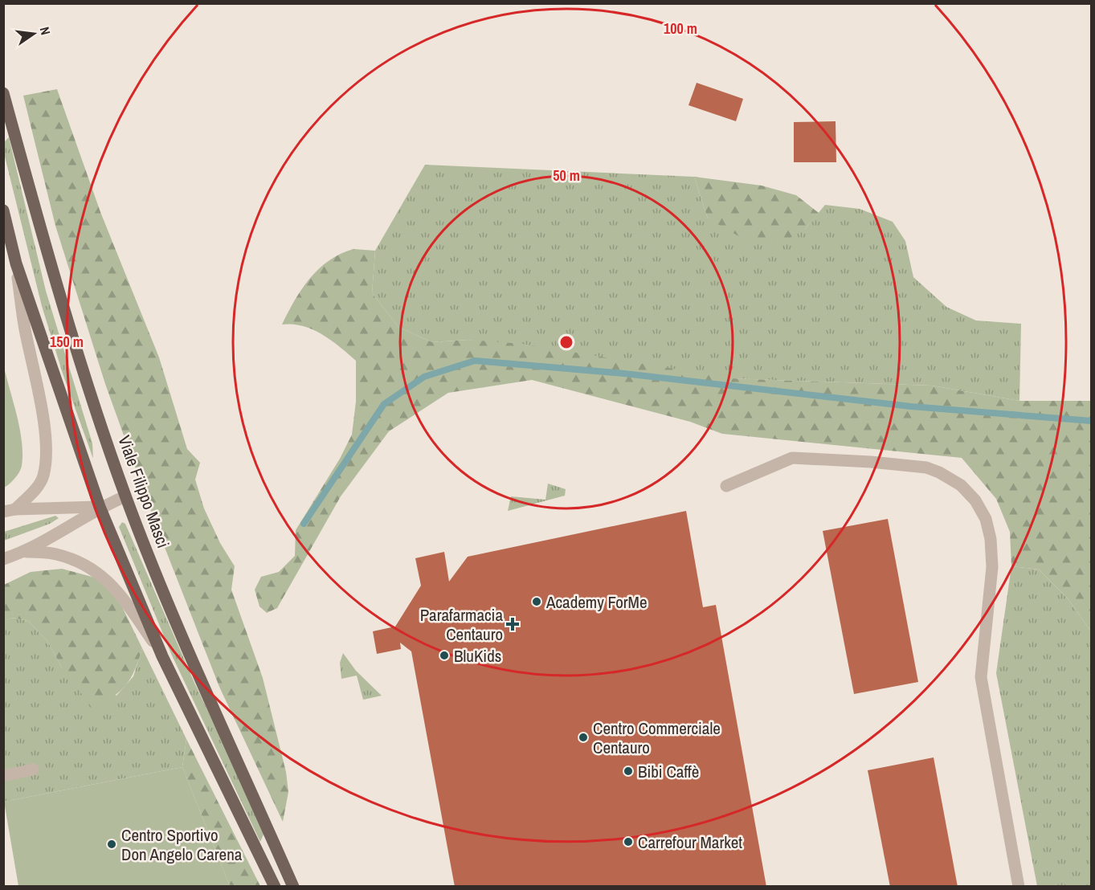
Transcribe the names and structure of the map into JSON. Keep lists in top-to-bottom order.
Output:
{
  "streets": {
    "main road": ["Viale Filippo Masci"]
  },
  "places": {
    "other": [
      "Academy ForMe",
      "BluKids",
      "Centro Commerciale Centauro",
      "Bibi Caffè",
      "Carrefour Market",
      "Centro Sportivo Don Angelo Carena"
    ],
    "health": ["Parafarmacia Centauro"]
  },
  "north": "right",
  "rings": ["100 m", "50 m", "150 m"]
}
